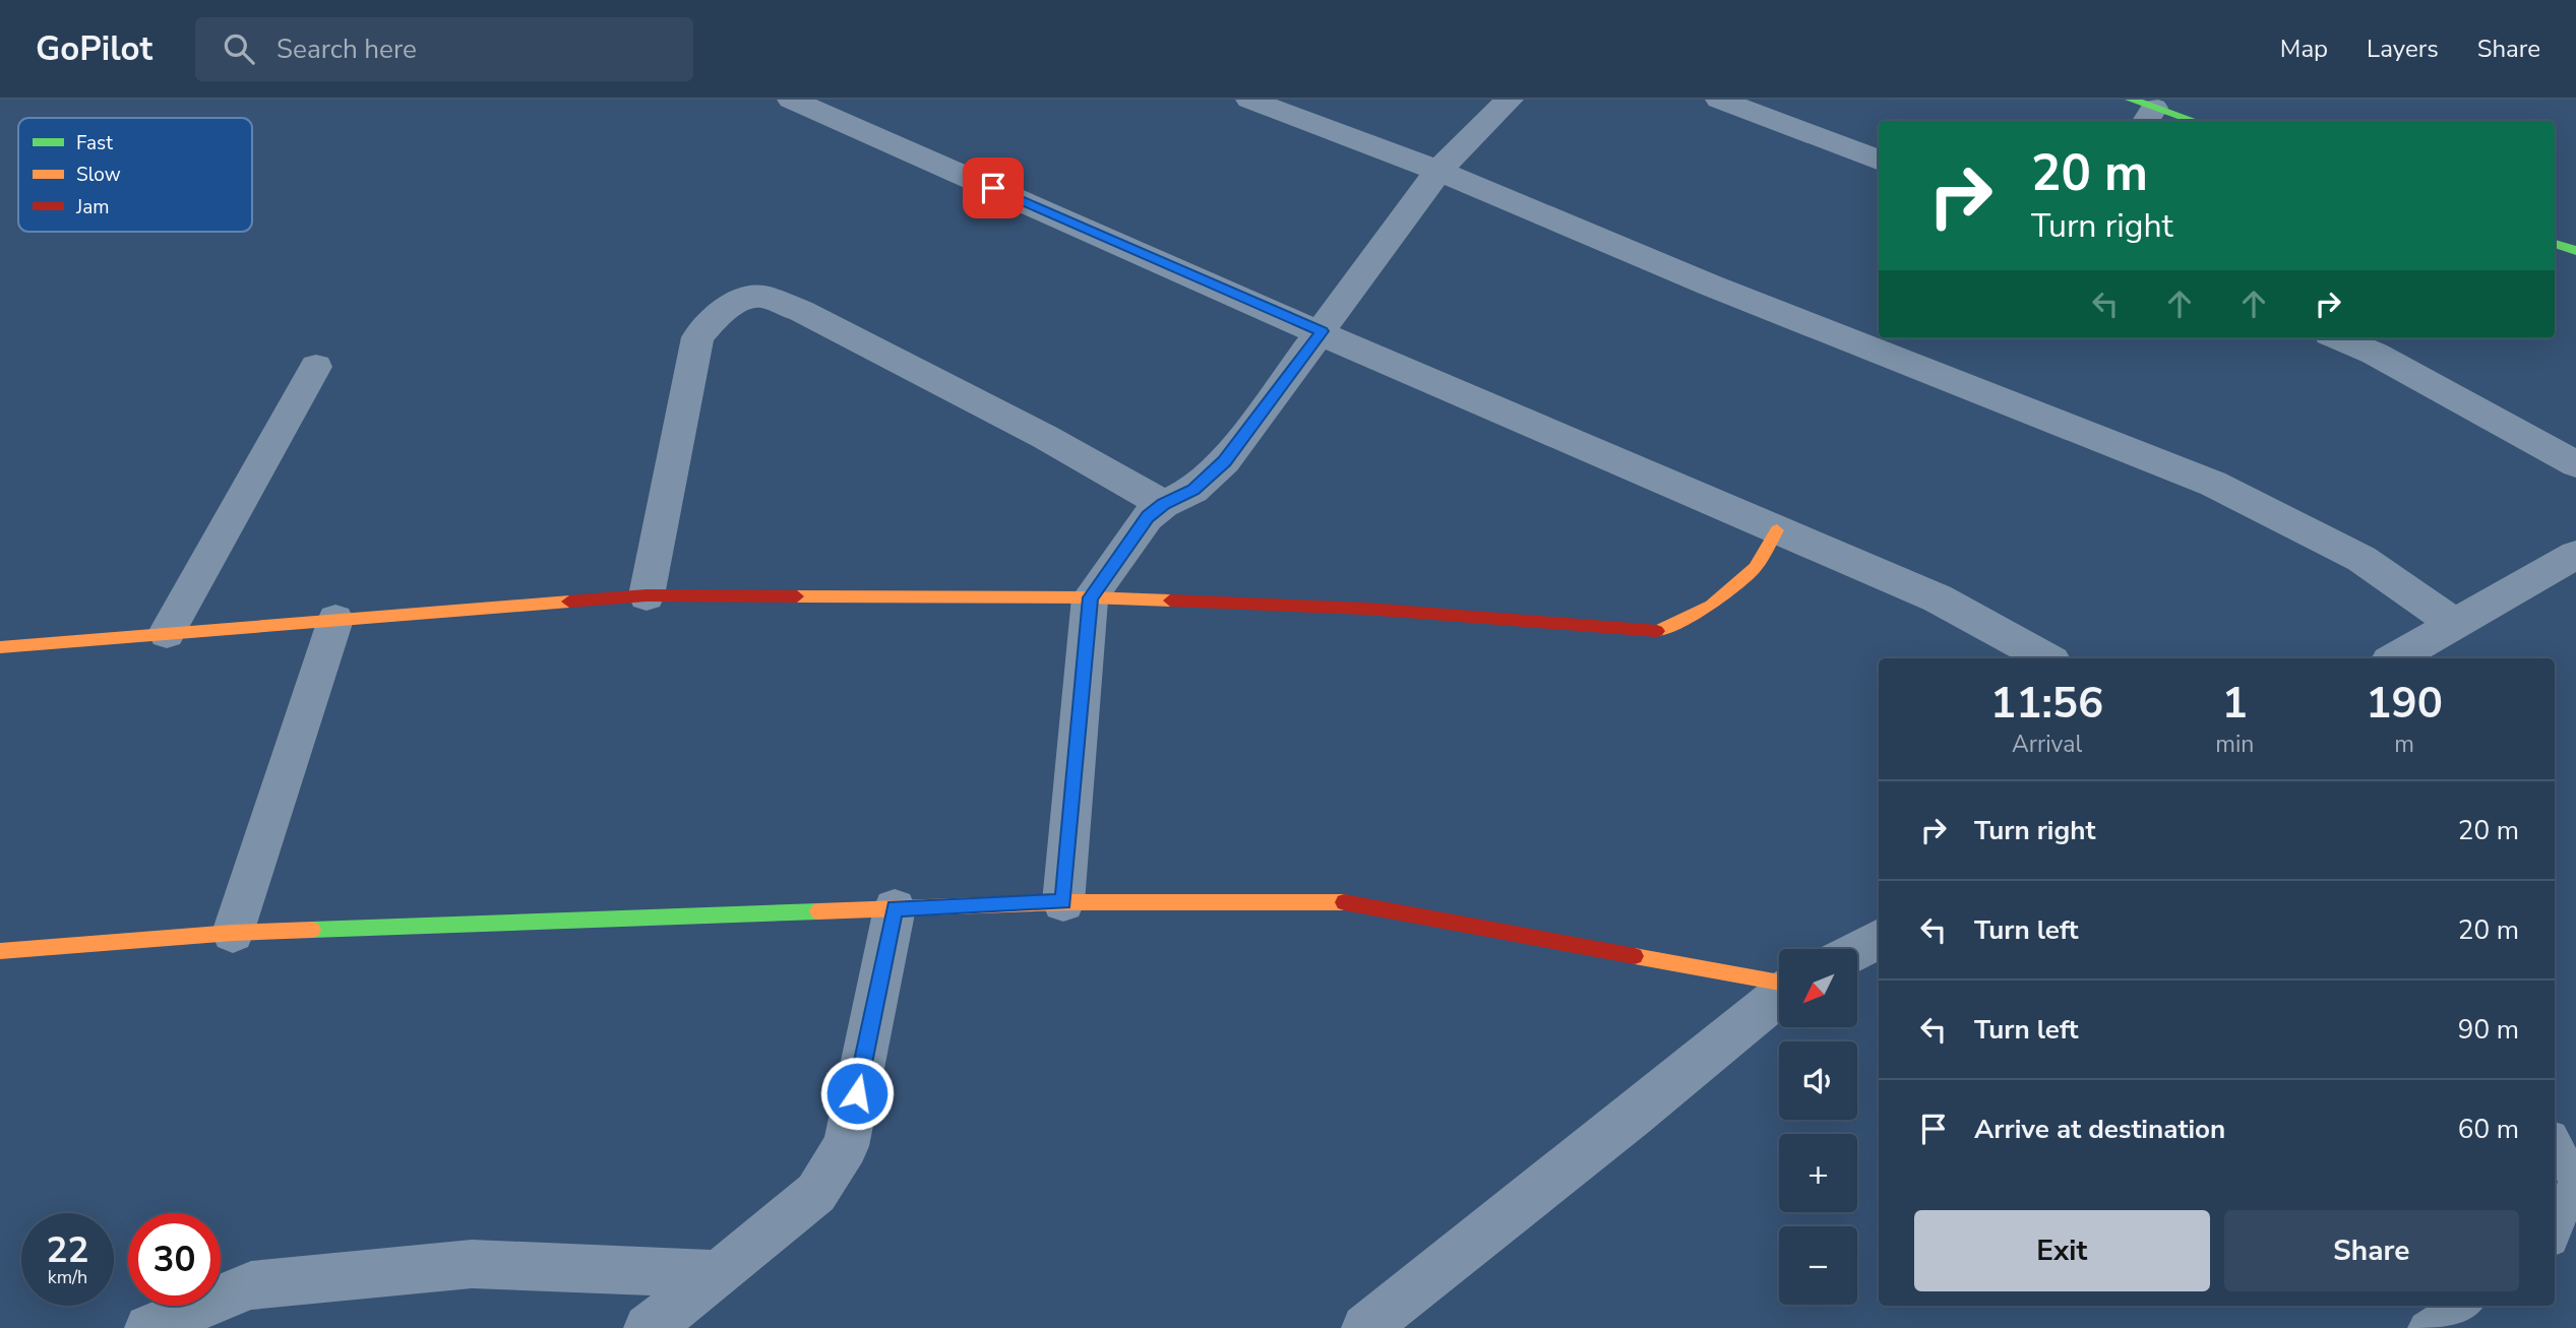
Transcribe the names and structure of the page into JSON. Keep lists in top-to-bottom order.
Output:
{
  "legend": ["Fast", "Slow", "Jam"],
  "north": "bottom left",
  "page": {
    "header": "GoPilot",
    "search": "Search here",
    "nav": ["Map", "Layers", "Share"],
    "turn": ["20 m", "Turn right"],
    "eta": [
      "11:56",
      "Arrival",
      "1",
      "min",
      "190",
      "m"
    ],
    "list": [
      {
        "name": "Turn right",
        "value": "20 m"
      },
      {
        "name": "Turn left",
        "value": "20 m"
      },
      {
        "name": "Turn left",
        "value": "90 m"
      },
      {
        "name": "Arrive at destination",
        "value": "60 m"
      }
    ],
    "map_buttons": ["+", "−"],
    "buttons": ["Exit", "Share"],
    "speed": "22 km/h",
    "limit": "30"
  }
}
